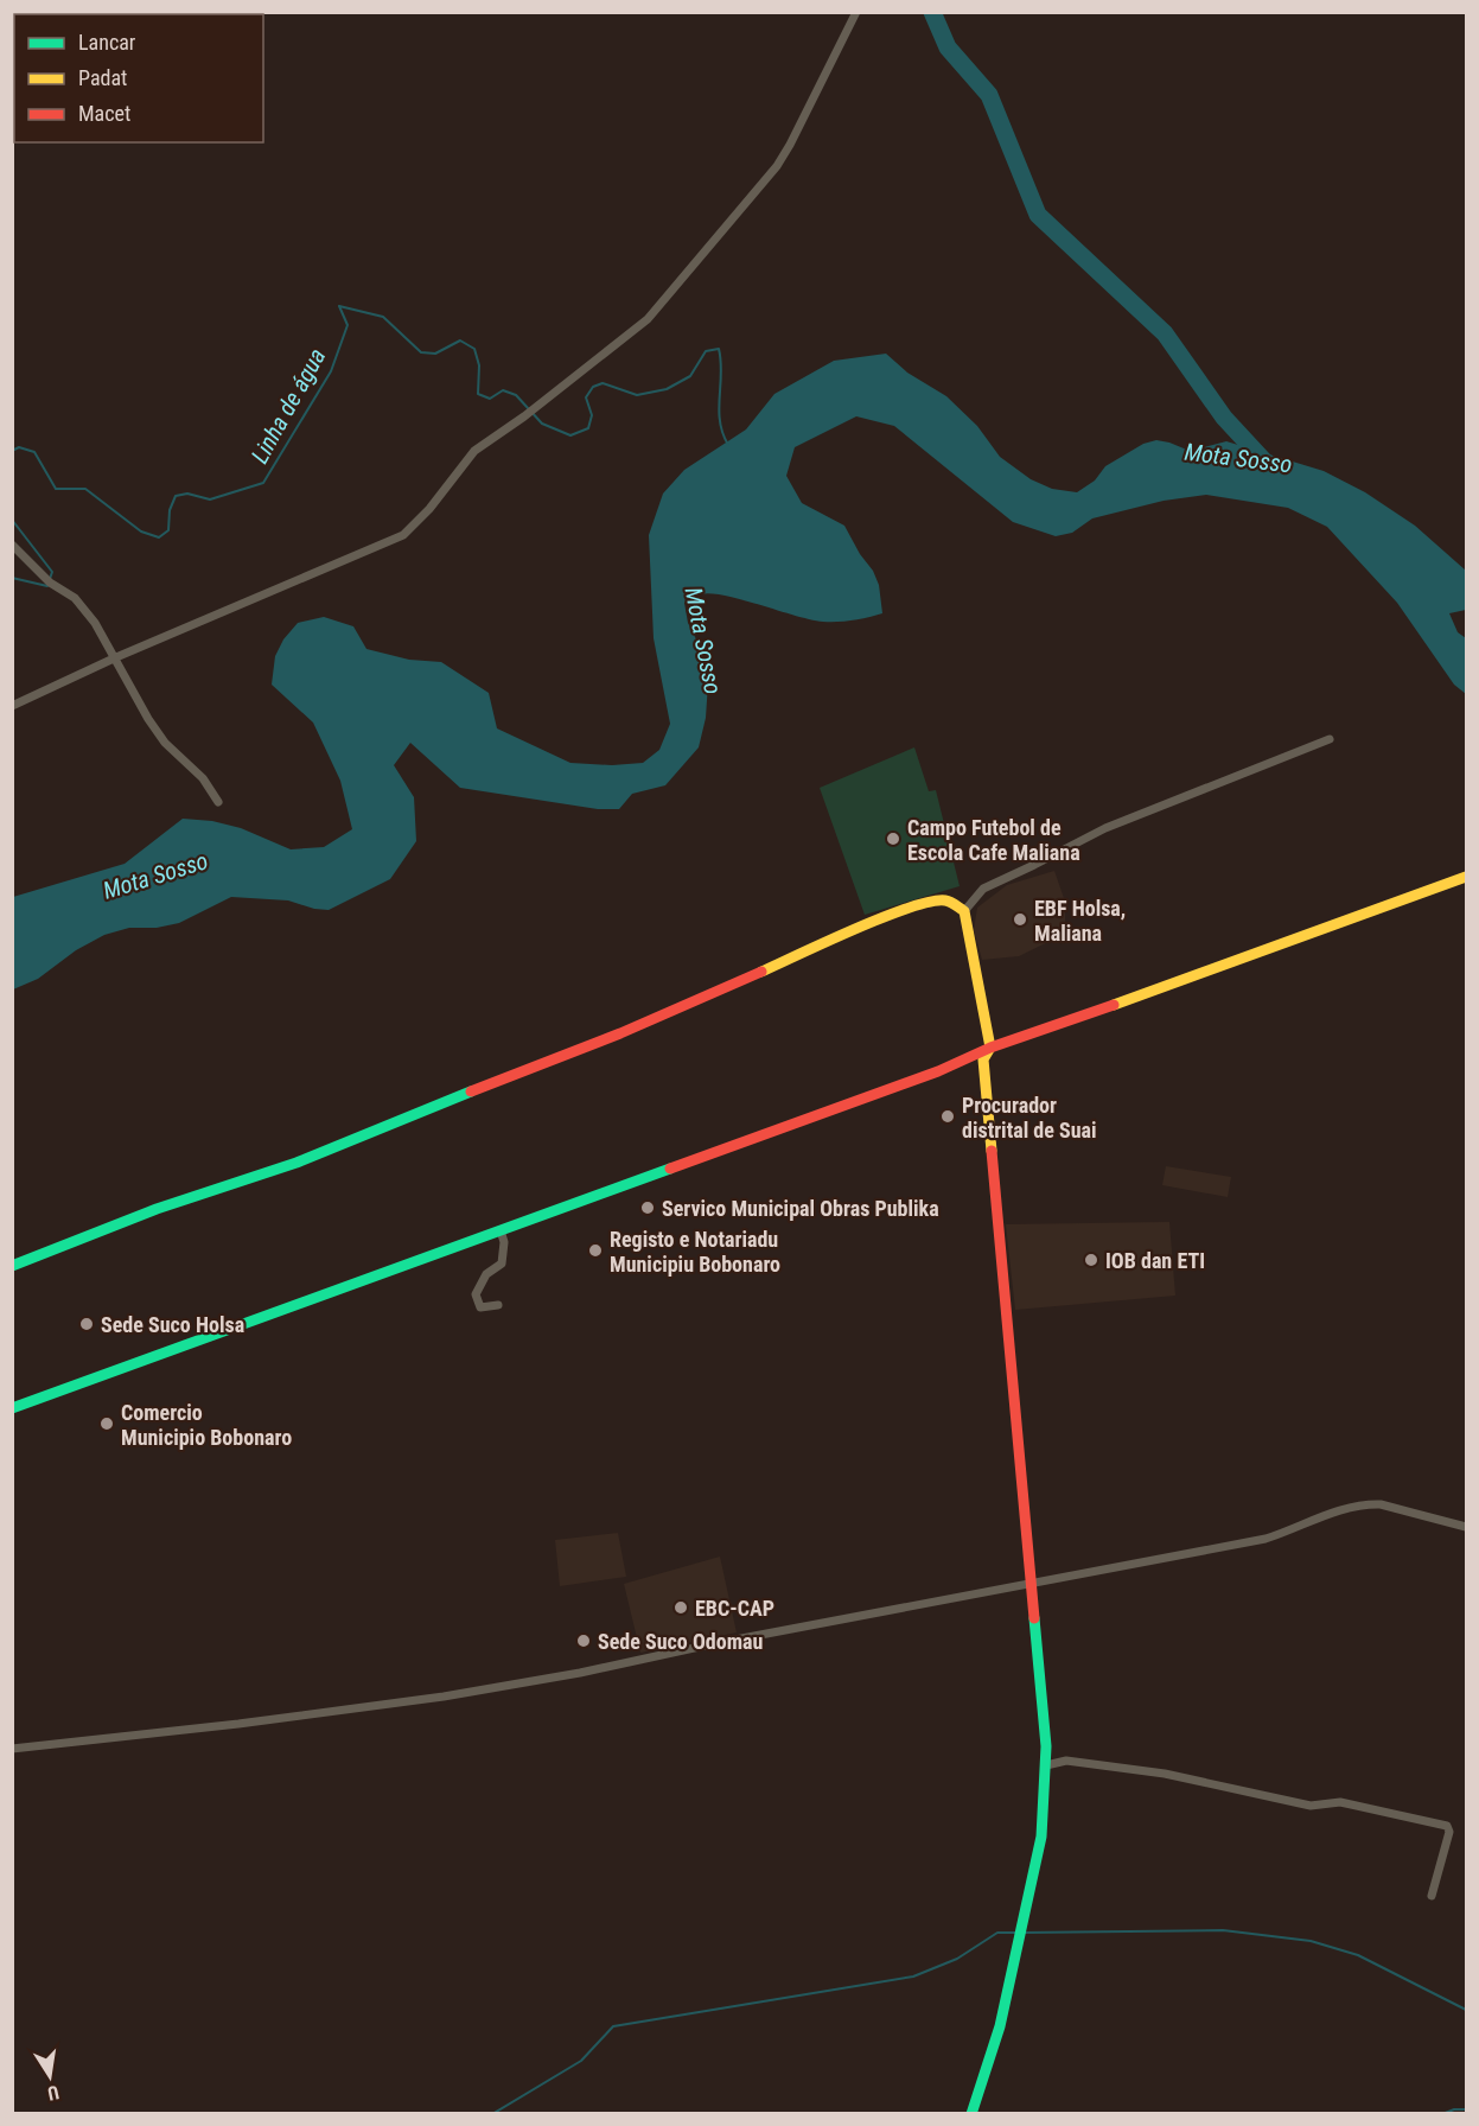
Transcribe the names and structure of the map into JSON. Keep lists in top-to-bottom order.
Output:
{
  "water": ["Linha de água", "Mota Sosso"],
  "places": [
    "Campo Futebol de Escola Cafe Maliana",
    "EBF Holsa, Maliana",
    "Procurador distrital de Suai",
    "Servico Municipal Obras Publika",
    "Registo e Notariadu Municipiu Bobonaro",
    "IOB dan ETI",
    "Sede Suco Holsa",
    "Comercio Municipio Bobonaro",
    "EBC-CAP",
    "Sede Suco Odomau"
  ],
  "legend": ["Lancar", "Padat", "Macet"],
  "north": "bottom"
}
